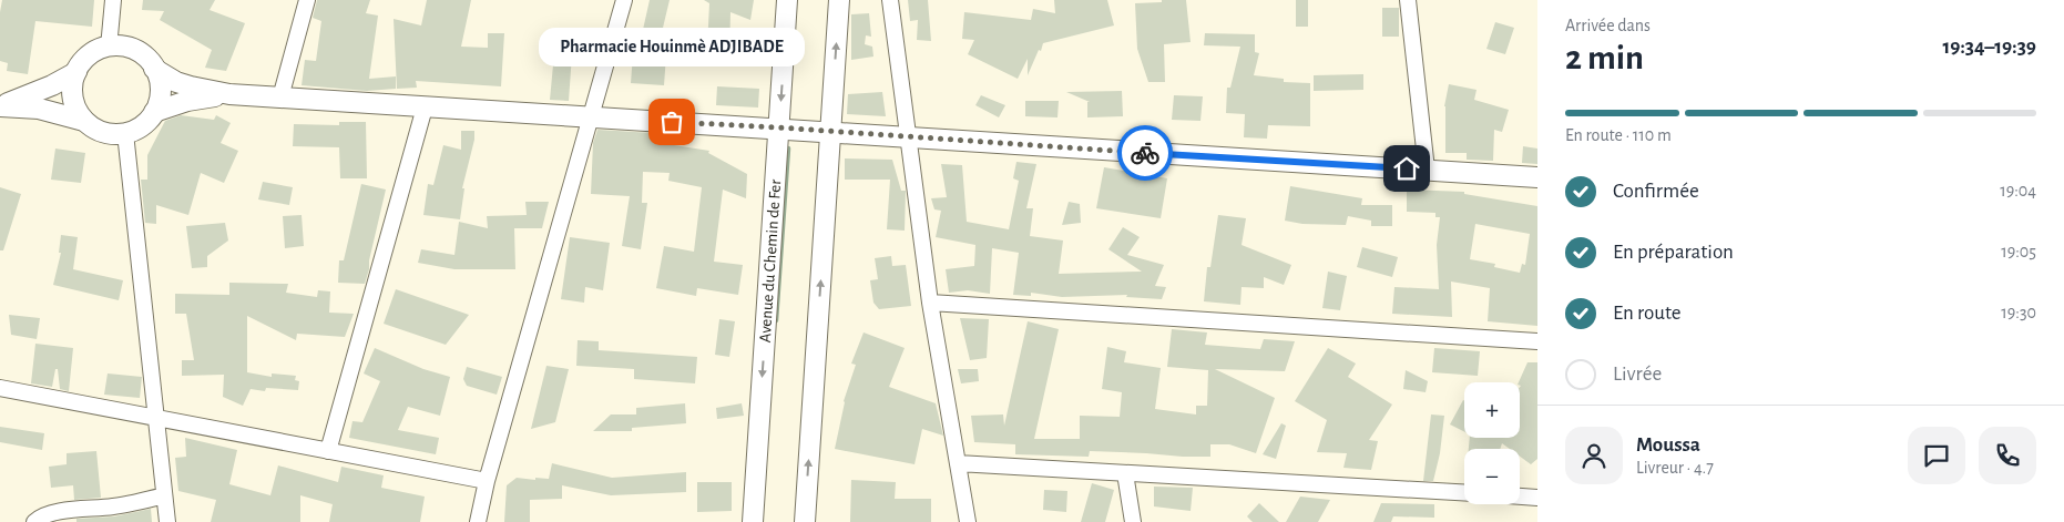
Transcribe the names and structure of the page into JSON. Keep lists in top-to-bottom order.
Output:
{
  "streets": {
    "main road": ["Avenue du Chemin de Fer"]
  },
  "places": ["Pharmacie Houinmè ADJIBADE"],
  "page": {
    "heading": ["2 min", "Arrivée dans", "19:34–19:39"],
    "panel": ["Moussa", "Livreur · 4.7"],
    "bubble": "Pharmacie Houinmè ADJIBADE",
    "bar": "En route · 110 m",
    "list": [
      ["Confirmée", "19:04"],
      ["En préparation", "19:05"],
      ["En route", "19:30"],
      "Livrée"
    ],
    "map_buttons": ["+", "−"]
  }
}
